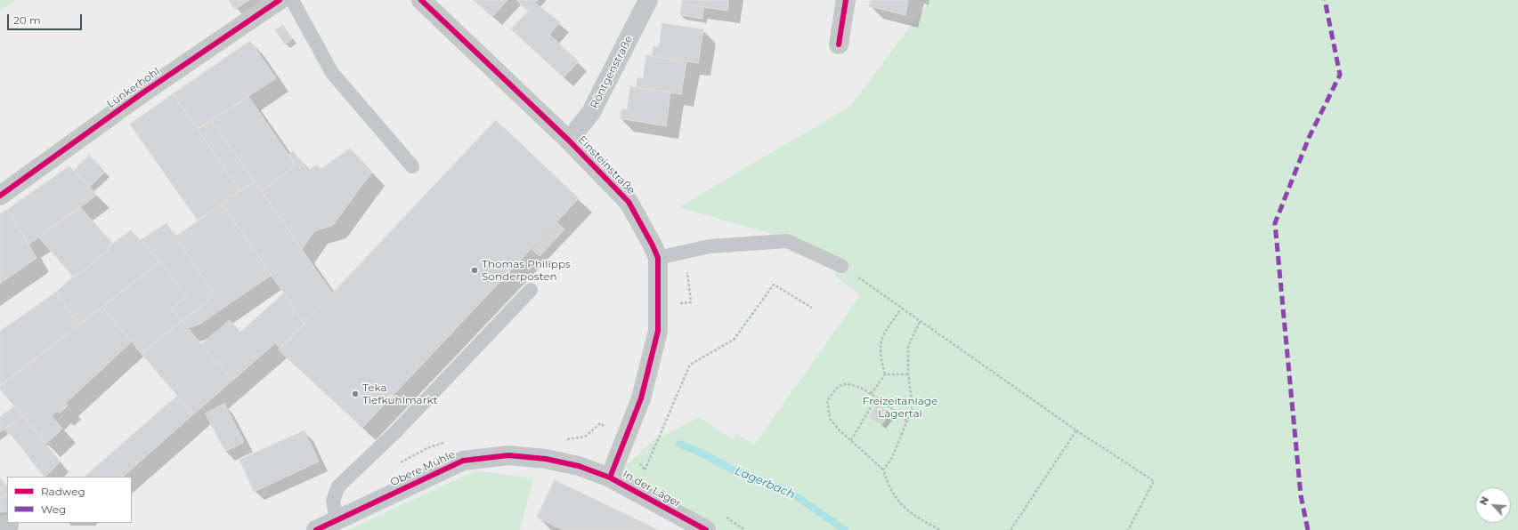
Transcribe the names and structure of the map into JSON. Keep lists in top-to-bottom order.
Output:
{
  "streets": {
    "main road": ["Obere Mühle", "In der Läger"],
    "street": ["Röntgenstraße", "Lünkerhohl", "Einsteinstraße"]
  },
  "crossings": [
    ["Röntgenstraße", "Einsteinstraße"],
    ["Einsteinstraße", "In der Läger"],
    ["Obere Mühle", "In der Läger"]
  ],
  "water": ["Lägerbach"],
  "parks": ["Freizeitanlage Lägertal"],
  "places": ["Thomas Philipps Sonderposten", "Teka Tiefkühlmarkt"],
  "legend": ["Radweg", "Weg"],
  "scale_bar": "20 m",
  "north": "top left"
}
